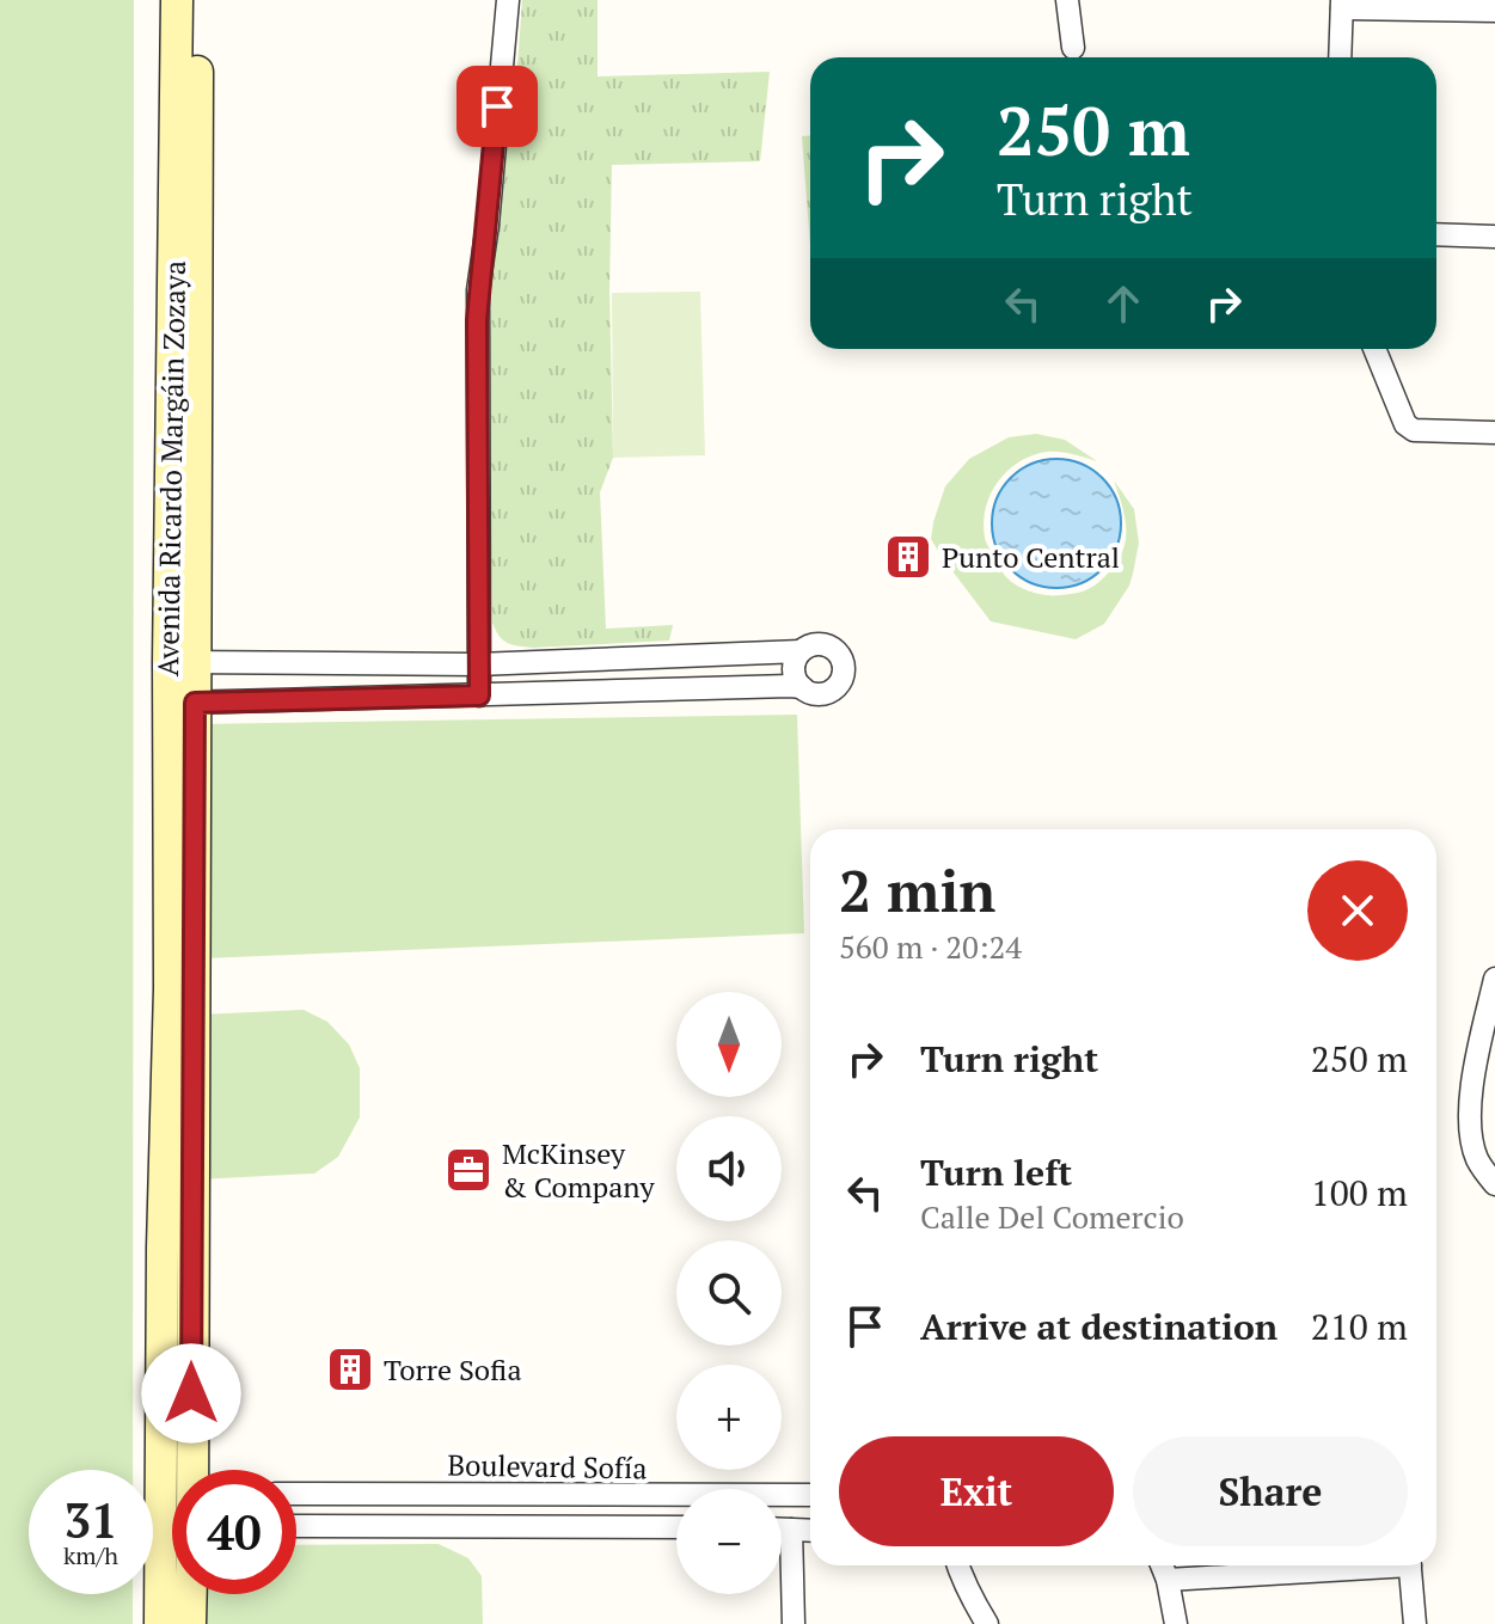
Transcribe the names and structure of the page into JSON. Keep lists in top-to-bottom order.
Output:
{
  "streets": {
    "street": ["Avenida Ricardo Margáin Zozaya", "Boulevard Sofía"]
  },
  "places": {
    "building": ["Punto Central", "Torre Sofia"],
    "office": ["McKinsey & Company"]
  },
  "north": "bottom",
  "page": {
    "turn": ["250 m", "Turn right"],
    "heading": ["2 min", "560 m · 20:24"],
    "map_buttons": ["+", "−"],
    "list": [
      {
        "name": "Turn right",
        "value": "250 m"
      },
      {
        "name": "Turn left",
        "note": "Calle Del Comercio",
        "value": "100 m"
      },
      {
        "name": "Arrive at destination",
        "value": "210 m"
      }
    ],
    "buttons": ["Exit", "Share"],
    "speed": "31 km/h",
    "limit": "40"
  }
}
